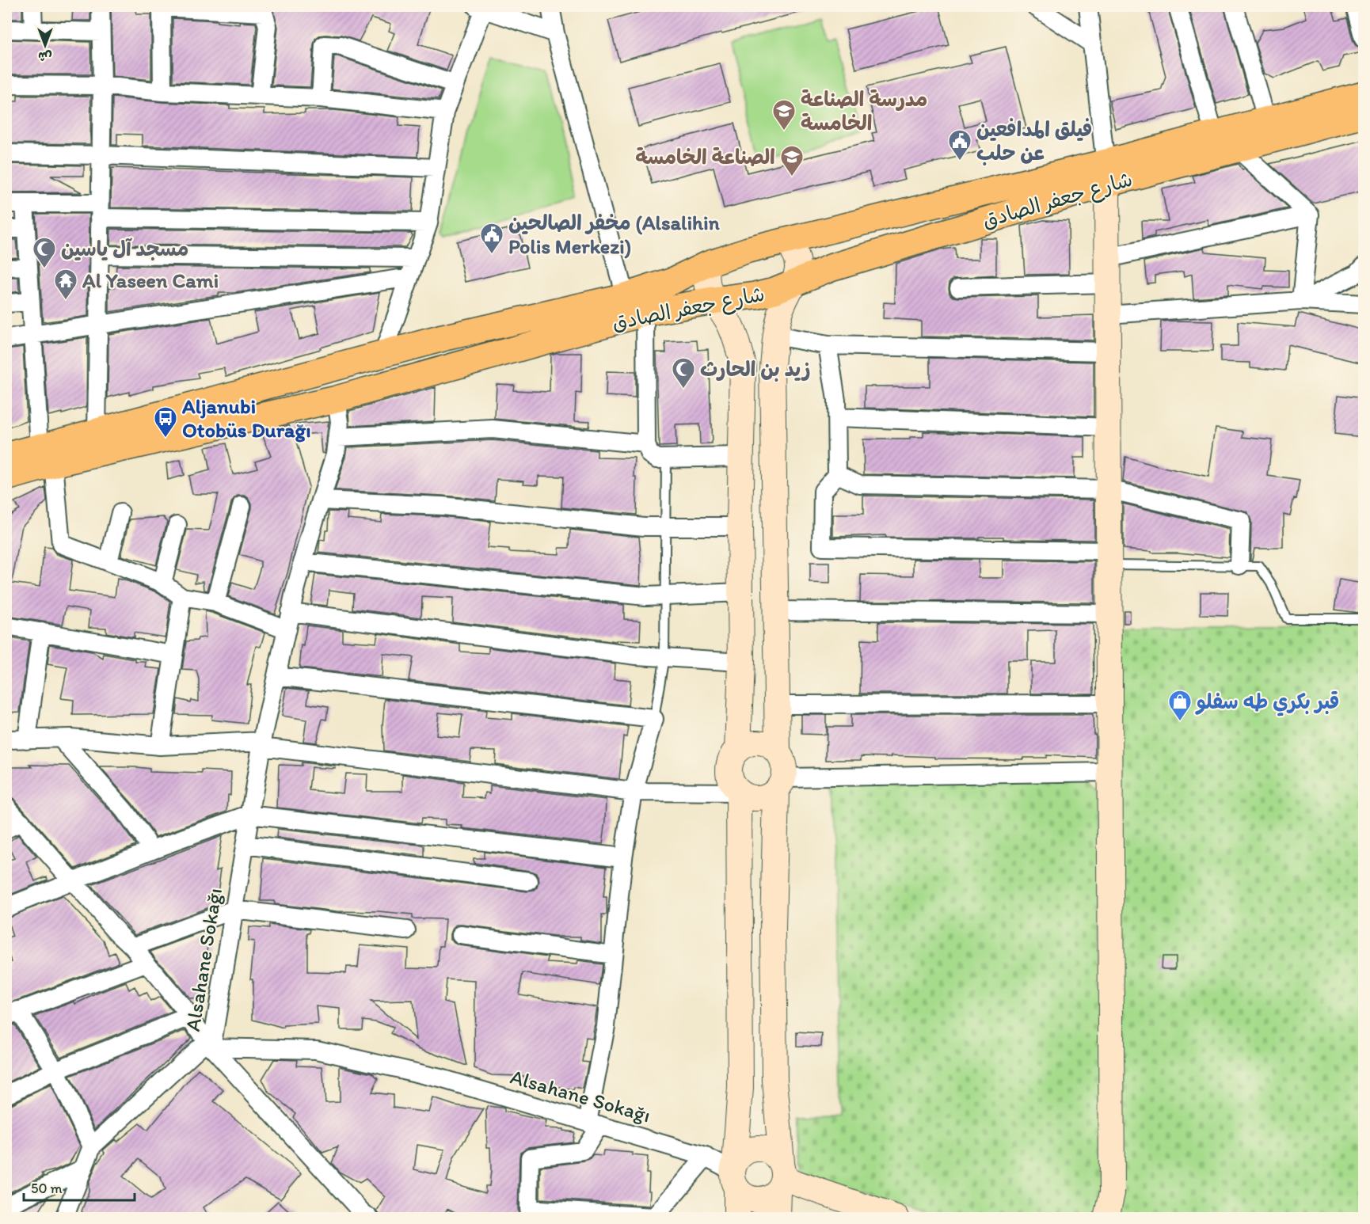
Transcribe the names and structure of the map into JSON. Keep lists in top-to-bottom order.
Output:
{
  "streets": {
    "main road": ["شارع جعفر الصادق"],
    "street": ["Alsahane Sokağı"]
  },
  "crossings": [
    ["شارع جعفر الصادق", "Alsahane Sokağı"]
  ],
  "places": {
    "school or university": ["مدرسة الصناعة الخامسة", "الصناعة الخامسة"],
    "public building": ["فيلق المدافعين عن حلب", "مخفر الصالحين (Alsalihin Polis Merkezi)"],
    "mosque": ["مسجد آل ياسين", "زيد بن الحارث"],
    "temple": ["Al Yaseen Cami"],
    "bus stop": ["Aljanubi Otobüs Durağı"],
    "shop": ["قبر بكري طه سفلو"]
  },
  "scale_bar": "50 m",
  "north": "bottom"
}
